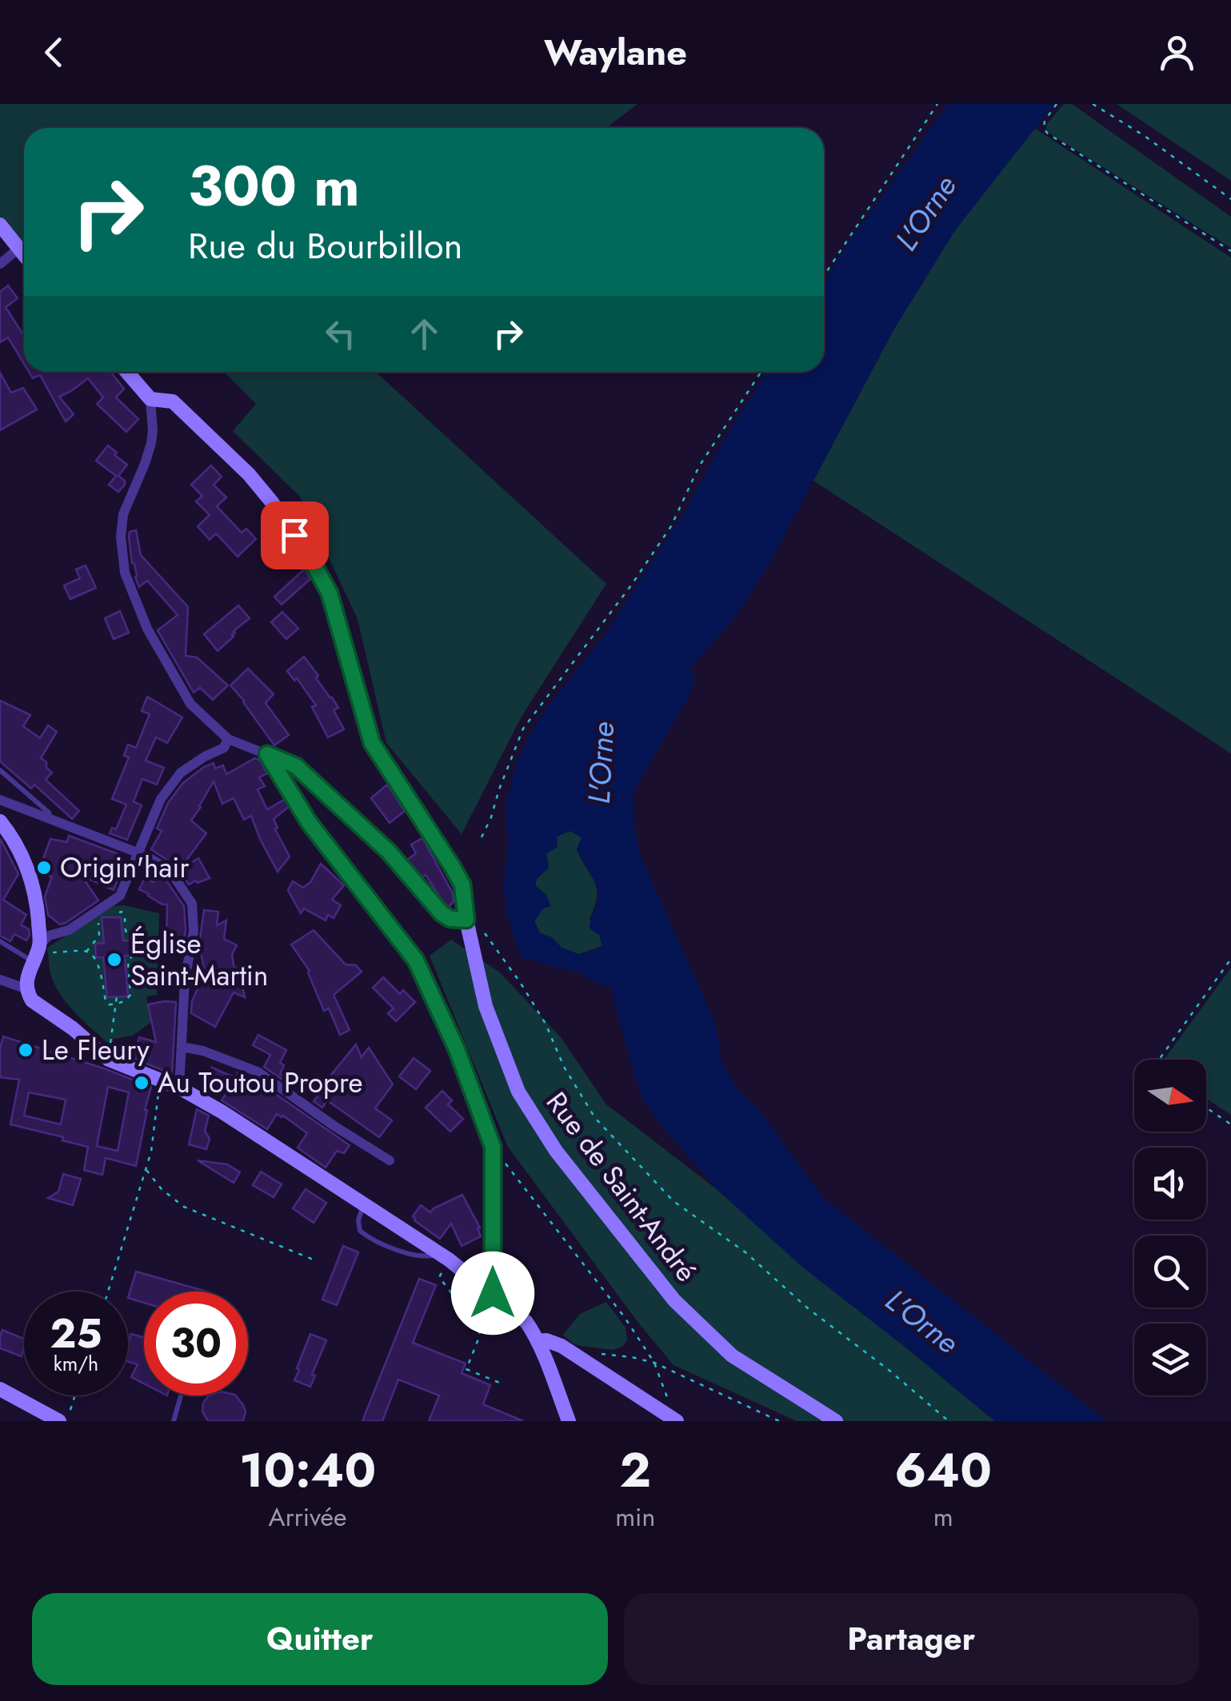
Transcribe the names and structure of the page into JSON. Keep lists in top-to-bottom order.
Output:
{
  "streets": {
    "street": ["Rue de Saint-André"]
  },
  "water": ["L'Orne"],
  "places": [
    "Origin'hair",
    "Église Saint-Martin",
    "Le Fleury",
    "Au Toutou Propre"
  ],
  "north": "right",
  "page": {
    "header": "Waylane",
    "turn": ["300 m", "Rue du Bourbillon"],
    "speed": "25 km/h",
    "limit": "30",
    "eta": [
      "10:40",
      "Arrivée",
      "2",
      "min",
      "640",
      "m"
    ],
    "buttons": ["Quitter", "Partager"]
  }
}
